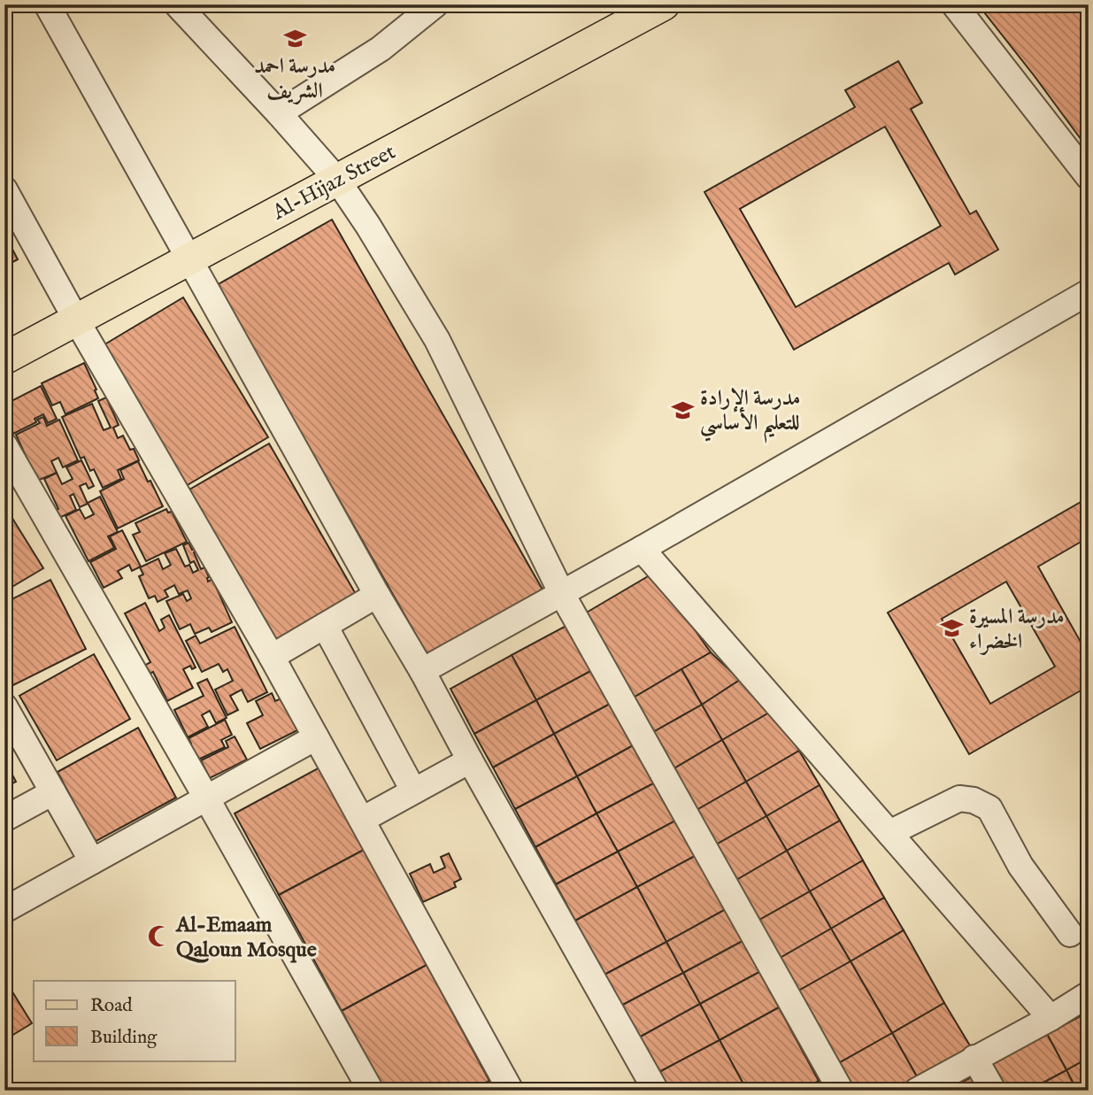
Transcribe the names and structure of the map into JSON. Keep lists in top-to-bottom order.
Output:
{
  "streets": {
    "main road": ["Al-Hijaz Street"]
  },
  "places": {
    "school or university": ["مدرسة احمد الشريف", "مدرسة الإرادة للتعليم الأساسي", "مدرسة المسيرة الخضراء"],
    "mosque": ["Al-Emaam Qaloun Mosque"]
  },
  "legend": ["Road", "Building"]
}
